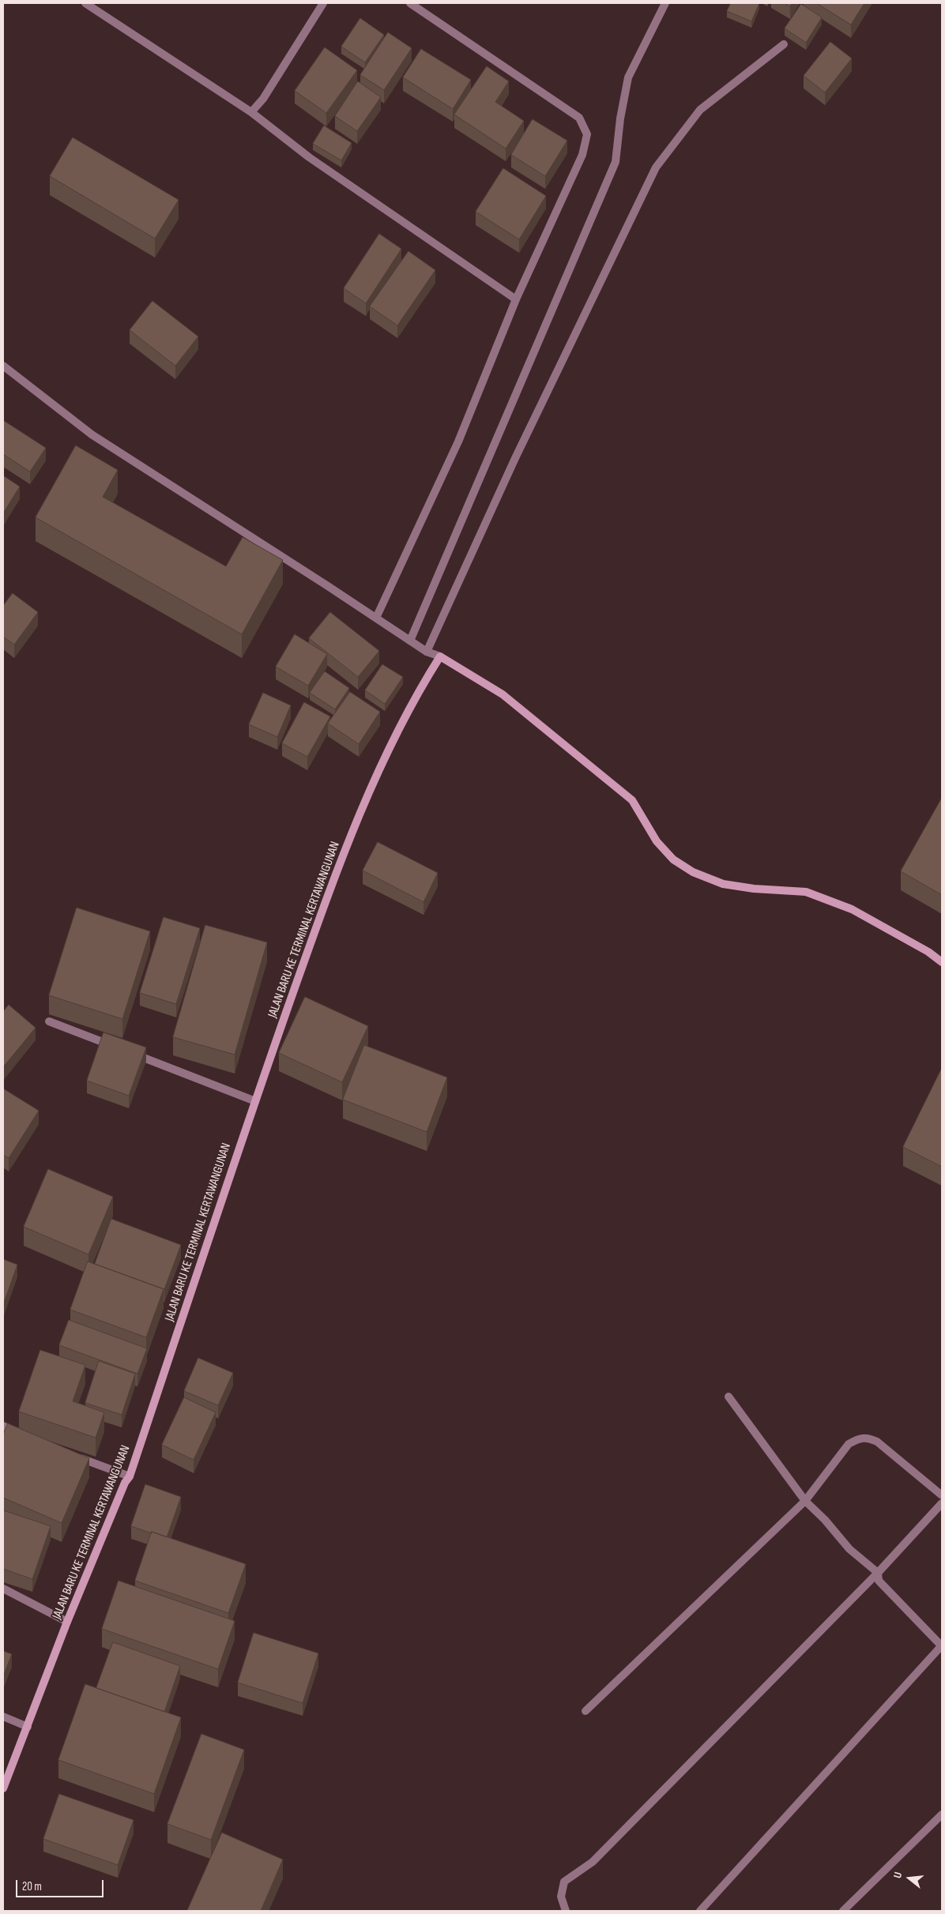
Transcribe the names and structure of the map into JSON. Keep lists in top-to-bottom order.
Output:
{
  "streets": {
    "main road": ["JALAN BARU KE TERMINAL KERTAWANGUNAN"]
  },
  "scale_bar": "20 m",
  "north": "left"
}
